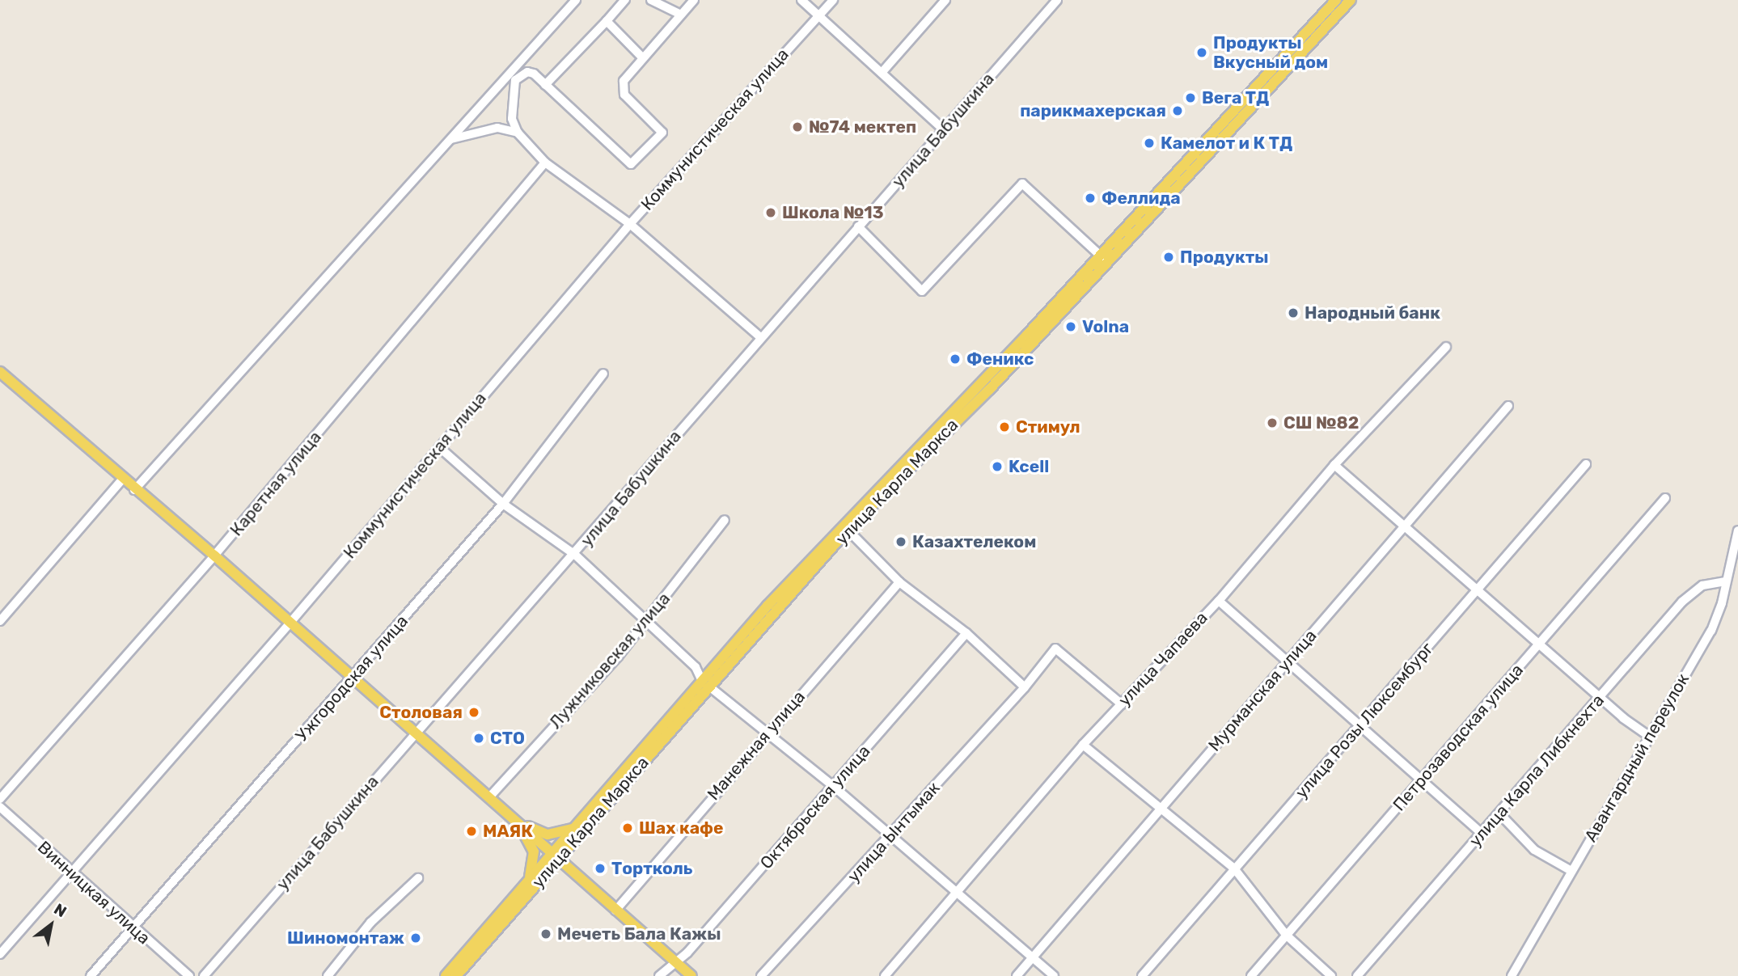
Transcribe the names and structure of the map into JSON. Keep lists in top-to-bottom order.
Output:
{
  "streets": {
    "main road": ["улица Карла Маркса"],
    "street": [
      "Коммунистическая улица",
      "улица Бабушкина",
      "Каретная улица",
      "улица Чапаева",
      "Лужниковская улица",
      "Ужгородская улица",
      "Мурманская улица",
      "улица Розы Люксембург",
      "Петрозаводская улица",
      "Манежная улица",
      "Авангардный переулок",
      "улица Карла Либкнехта",
      "Октябрьская улица",
      "улица Ынтымак",
      "Винницкая улица"
    ]
  },
  "crossings": [
    ["Коммунистическая улица", "Винницкая улица"],
    ["улица Чапаева", "улица Ынтымак"],
    ["Ужгородская улица", "Винницкая улица"],
    ["Авангардный переулок", "улица Карла Либкнехта"]
  ],
  "places": [
    "Продукты Вкусный дом",
    "Вега ТД",
    "парикмахерская",
    "№74 мектеп",
    "Камелот и К ТД",
    "Феллида",
    "Школа №13",
    "Продукты",
    "Народный банк",
    "Volna",
    "Феникс",
    "СШ №82",
    "Стимул",
    "Kcell",
    "Казахтелеком",
    "Столовая",
    "СТО",
    "Шах кафе",
    "МАЯК",
    "Тортколь",
    "Мечеть Бала Кажы",
    "Шиномонтаж"
  ],
  "north": "top right"
}
